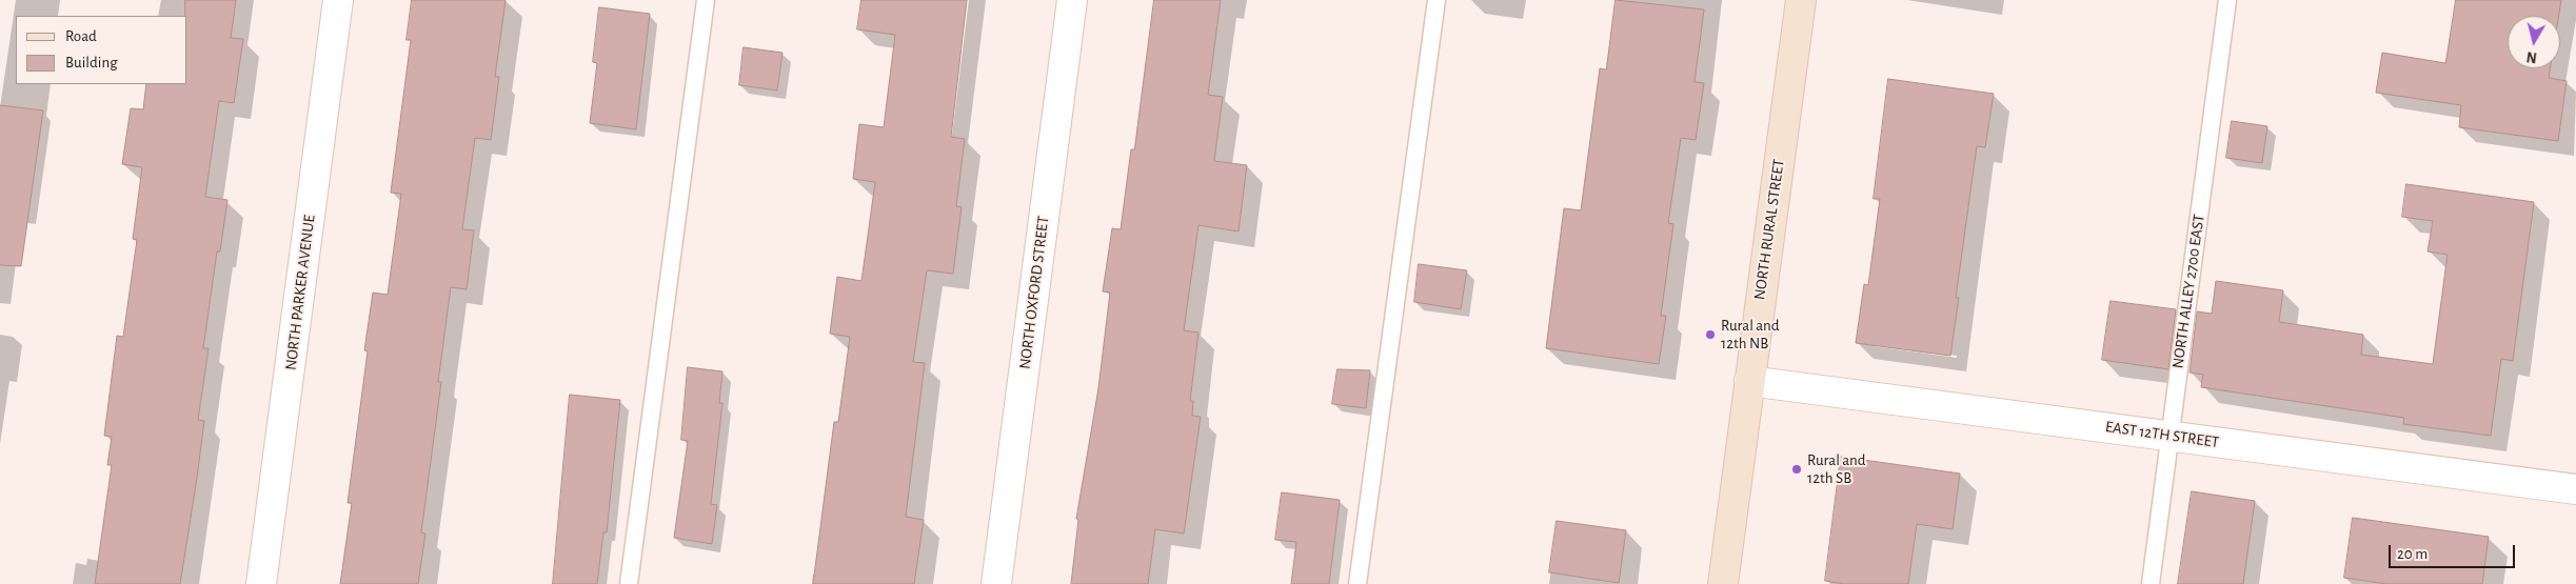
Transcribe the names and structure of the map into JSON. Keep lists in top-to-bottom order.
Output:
{
  "streets": {
    "main road": ["NORTH RURAL STREET"],
    "street": ["NORTH PARKER AVENUE", "NORTH OXFORD STREET", "EAST 12TH STREET"],
    "lane": ["NORTH ALLEY 2700 EAST"]
  },
  "crossings": [
    ["NORTH RURAL STREET", "EAST 12TH STREET"],
    ["NORTH ALLEY 2700 EAST", "EAST 12TH STREET"]
  ],
  "places": ["Rural and 12th NB", "Rural and 12th SB"],
  "legend": ["Road", "Building"],
  "scale_bar": "20 m",
  "north": "bottom"
}
